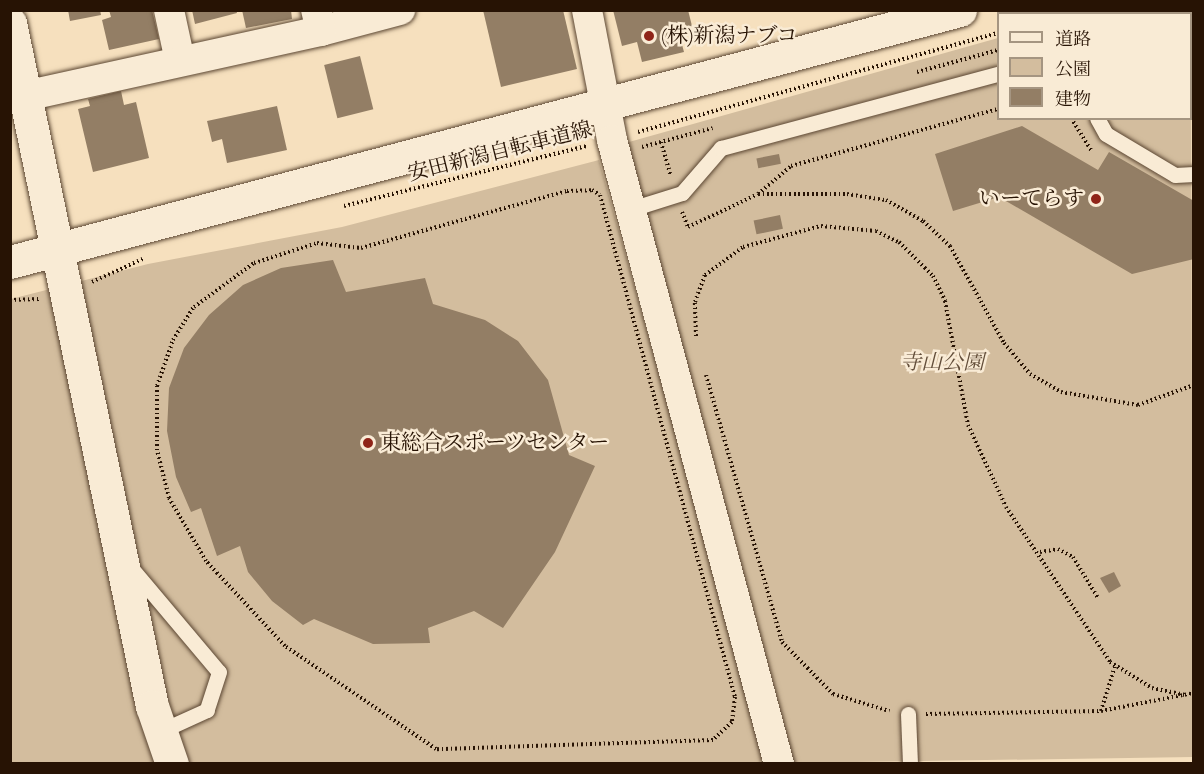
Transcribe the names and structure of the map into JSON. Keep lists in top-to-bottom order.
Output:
{
  "streets": {
    "path": ["安田新潟自転車道線"]
  },
  "parks": ["寺山公園"],
  "places": ["(株)新潟ナブコ", "いーてらす", "東総合スポーツセンター"],
  "legend": ["道路", "公園", "建物"]
}
